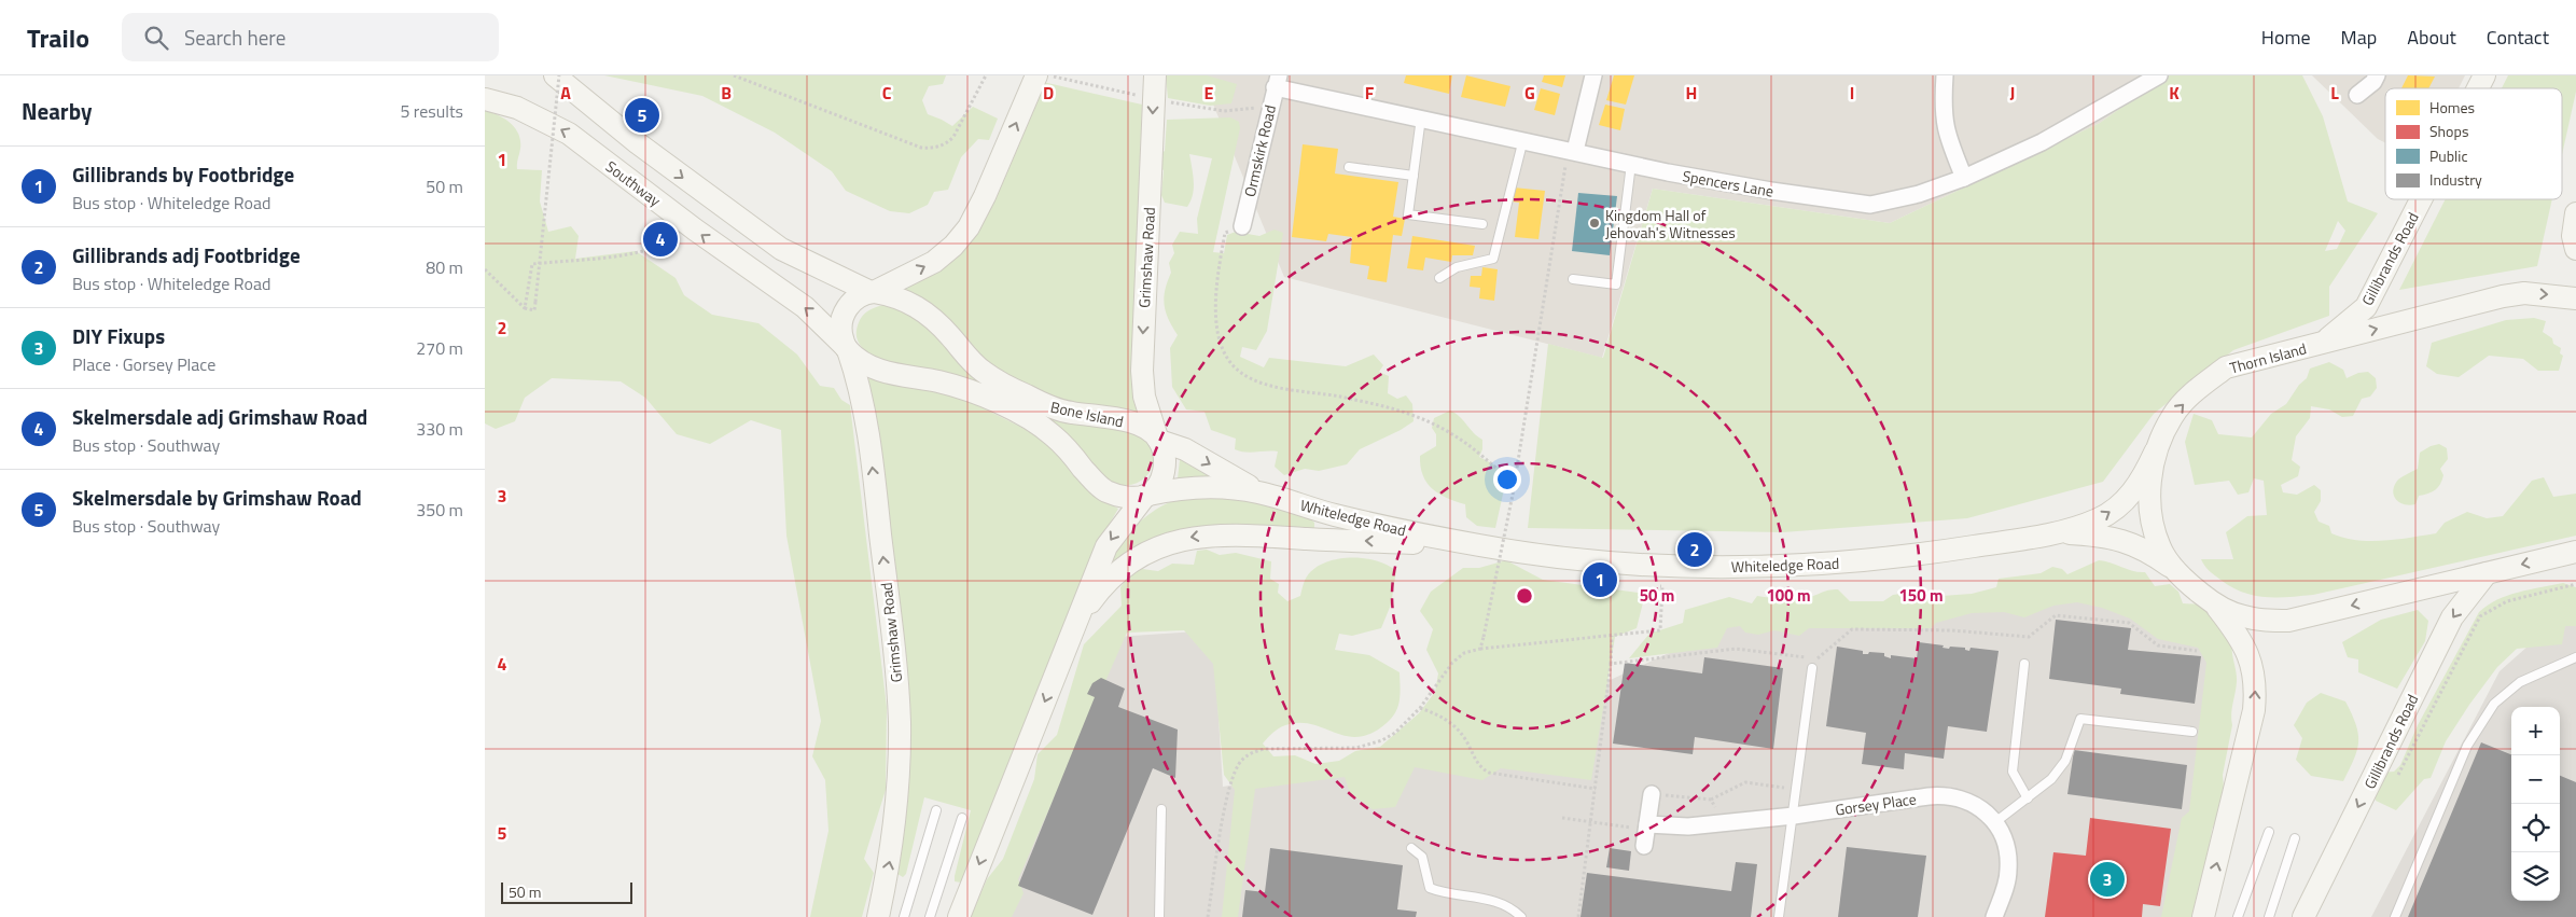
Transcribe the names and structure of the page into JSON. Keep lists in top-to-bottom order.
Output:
{
  "streets": {
    "street": [
      "Ormskirk Road",
      "Southway",
      "Spencers Lane",
      "Grimshaw Road",
      "Gillibrands Road",
      "Thorn Island",
      "Bone Island",
      "Whiteledge Road",
      "Gorsey Place"
    ]
  },
  "crossings": [
    ["Ormskirk Road", "Spencers Lane"],
    ["Southway", "Grimshaw Road"],
    ["Southway", "Bone Island"],
    ["Grimshaw Road", "Bone Island"],
    ["Grimshaw Road", "Whiteledge Road"],
    ["Gillibrands Road", "Thorn Island"],
    ["Thorn Island", "Whiteledge Road"],
    ["Bone Island", "Whiteledge Road"]
  ],
  "one_way": ["Gillibrands Road"],
  "places": ["Kingdom Hall of Jehovah's Witnesses"],
  "legend": [
    "Homes",
    "Shops",
    "Public",
    "Industry"
  ],
  "scale_bar": "50 m",
  "page": {
    "header": "Trailo",
    "search": "Search here",
    "nav": [
      "Home",
      "Map",
      "About",
      "Contact"
    ],
    "heading": ["Nearby", "5 results"],
    "pins": [
      "5",
      "4",
      "2",
      "1",
      "3"
    ],
    "list": [
      {
        "mark": "1",
        "name": "Gillibrands by Footbridge",
        "note": "Bus stop · Whiteledge Road",
        "value": "50 m"
      },
      {
        "mark": "2",
        "name": "Gillibrands adj Footbridge",
        "note": "Bus stop · Whiteledge Road",
        "value": "80 m"
      },
      {
        "mark": "3",
        "name": "DIY Fixups",
        "note": "Place · Gorsey Place",
        "value": "270 m"
      },
      {
        "mark": "4",
        "name": "Skelmersdale adj Grimshaw Road",
        "note": "Bus stop · Southway",
        "value": "330 m"
      },
      {
        "mark": "5",
        "name": "Skelmersdale by Grimshaw Road",
        "note": "Bus stop · Southway",
        "value": "350 m"
      }
    ],
    "map_buttons": ["+", "−"],
    "scale": "50 m"
  },
  "grid": {
    "columns": [
      "A",
      "B",
      "C",
      "D",
      "E",
      "F",
      "G",
      "H",
      "I",
      "J",
      "K",
      "L"
    ],
    "rows": [
      "1",
      "2",
      "3",
      "4",
      "5"
    ]
  },
  "rings": ["50 m", "100 m", "150 m"]
}
